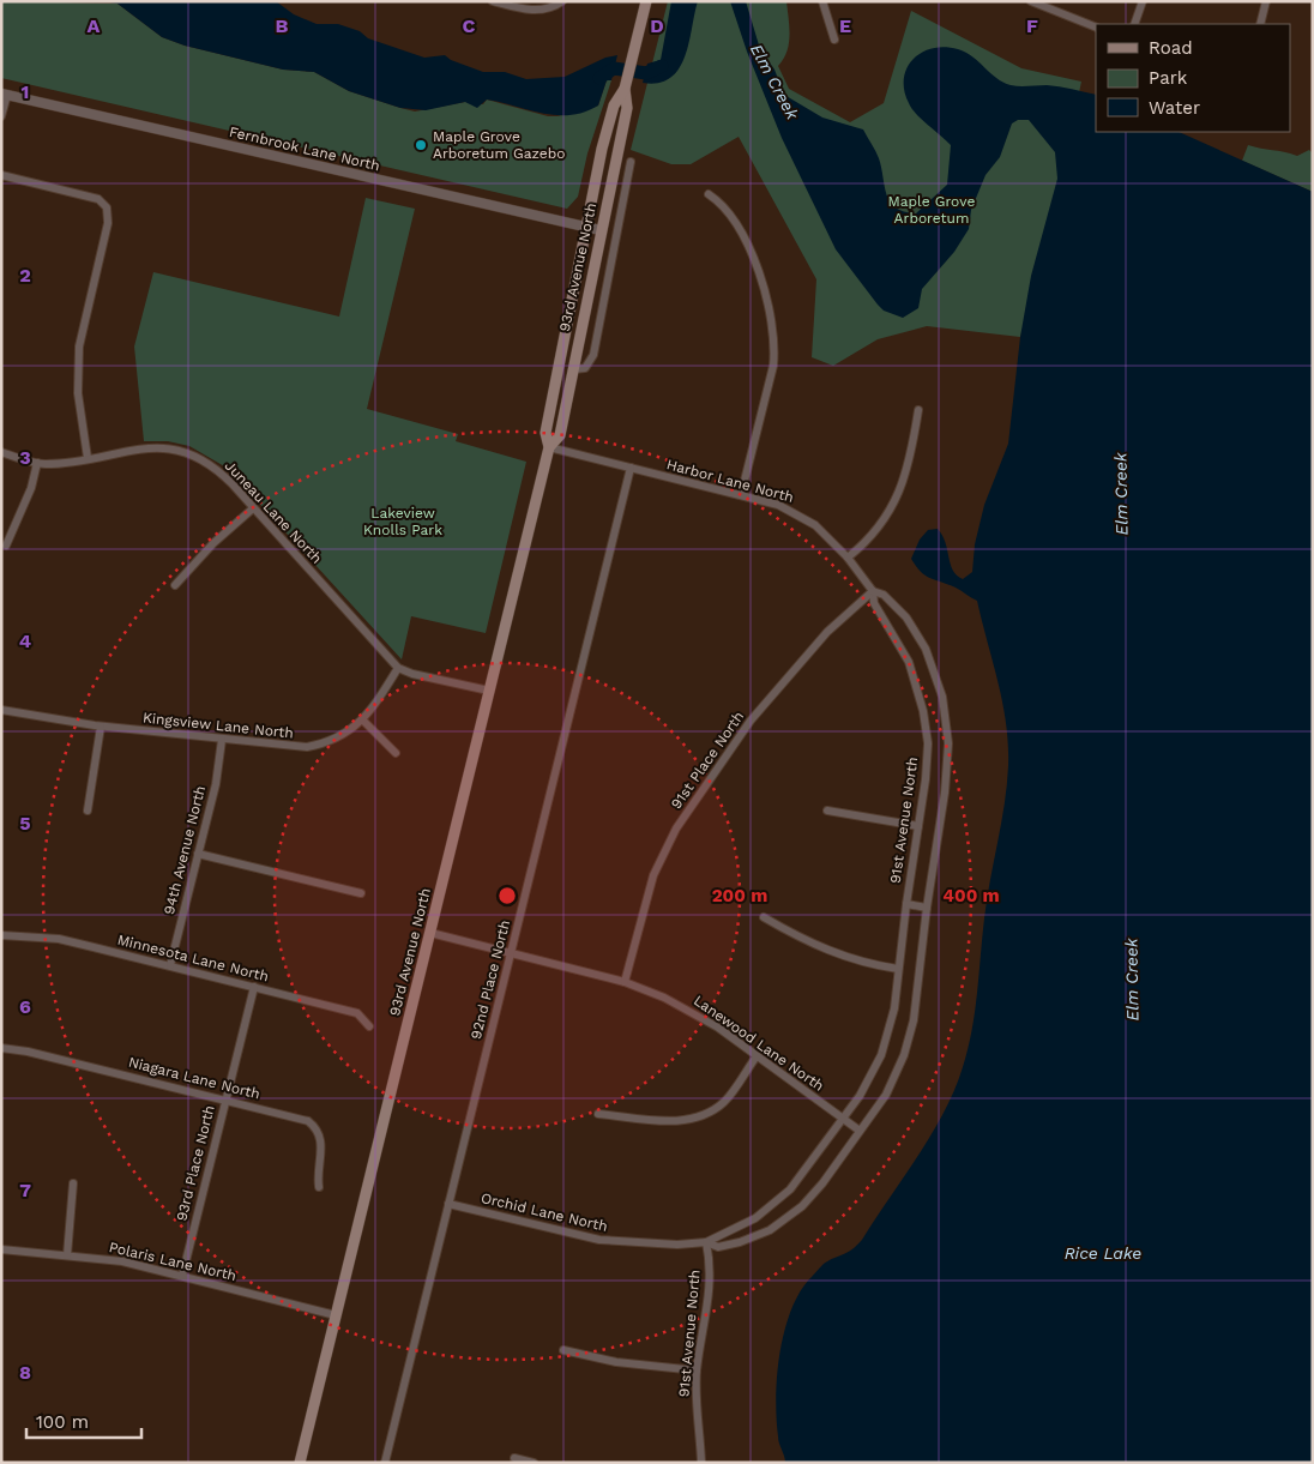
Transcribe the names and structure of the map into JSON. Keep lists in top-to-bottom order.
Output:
{
  "streets": {
    "main road": ["93rd Avenue North"],
    "street": [
      "Fernbrook Lane North",
      "Harbor Lane North",
      "Juneau Lane North",
      "Kingsview Lane North",
      "91st Place North",
      "91st Avenue North",
      "94th Avenue North",
      "Minnesota Lane North",
      "92nd Place North",
      "Lanewood Lane North",
      "Niagara Lane North",
      "93rd Place North",
      "Orchid Lane North",
      "Polaris Lane North"
    ]
  },
  "crossings": [
    ["Fernbrook Lane North", "93rd Avenue North"],
    ["93rd Avenue North", "Harbor Lane North"],
    ["93rd Avenue North", "Lanewood Lane North"],
    ["93rd Avenue North", "Polaris Lane North"],
    ["Harbor Lane North", "91st Place North"],
    ["Harbor Lane North", "91st Avenue North"],
    ["Harbor Lane North", "92nd Place North"],
    ["Juneau Lane North", "Kingsview Lane North"],
    ["Kingsview Lane North", "94th Avenue North"],
    ["91st Place North", "91st Avenue North"],
    ["91st Place North", "Lanewood Lane North"],
    ["91st Avenue North", "Lanewood Lane North"],
    ["91st Avenue North", "Orchid Lane North"],
    ["94th Avenue North", "Minnesota Lane North"],
    ["Minnesota Lane North", "93rd Place North"],
    ["92nd Place North", "Lanewood Lane North"],
    ["92nd Place North", "Orchid Lane North"],
    ["Niagara Lane North", "93rd Place North"],
    ["93rd Place North", "Polaris Lane North"]
  ],
  "water": ["Elm Creek", "Rice Lake"],
  "parks": ["Maple Grove Arboretum", "Lakeview Knolls Park"],
  "places": ["Maple Grove Arboretum Gazebo"],
  "legend": ["Road", "Park", "Water"],
  "scale_bar": "100 m",
  "grid": {
    "columns": [
      "A",
      "B",
      "C",
      "D",
      "E",
      "F"
    ],
    "rows": [
      "1",
      "2",
      "3",
      "4",
      "5",
      "6",
      "7",
      "8"
    ]
  },
  "rings": ["200 m", "400 m"]
}
